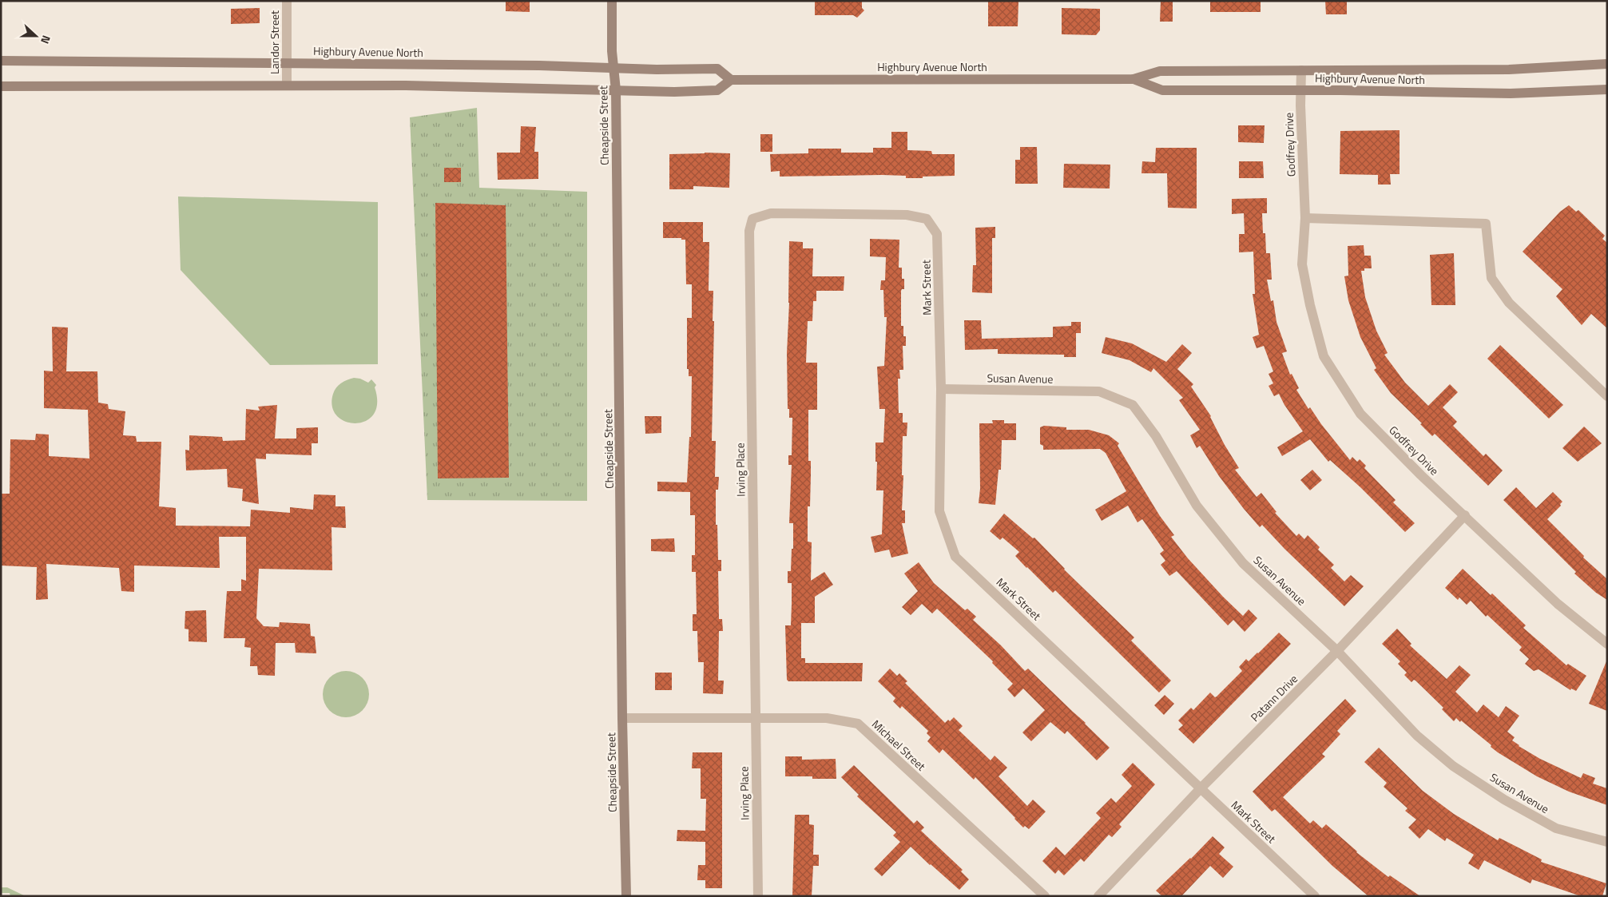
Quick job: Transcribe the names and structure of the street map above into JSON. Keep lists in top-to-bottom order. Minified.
{"streets":{"main road":["Highbury Avenue North","Cheapside Street"],"street":["Landor Street","Godfrey Drive","Mark Street","Susan Avenue","Irving Place","Patann Drive","Michael Street"]},"crossings":[["Landor Street","Highbury Avenue North"],["Highbury Avenue North","Cheapside Street"],["Highbury Avenue North","Godfrey Drive"],["Cheapside Street","Michael Street"],["Godfrey Drive","Patann Drive"],["Mark Street","Susan Avenue"],["Mark Street","Irving Place"],["Mark Street","Patann Drive"],["Susan Avenue","Patann Drive"],["Irving Place","Michael Street"]],"north":"right"}
